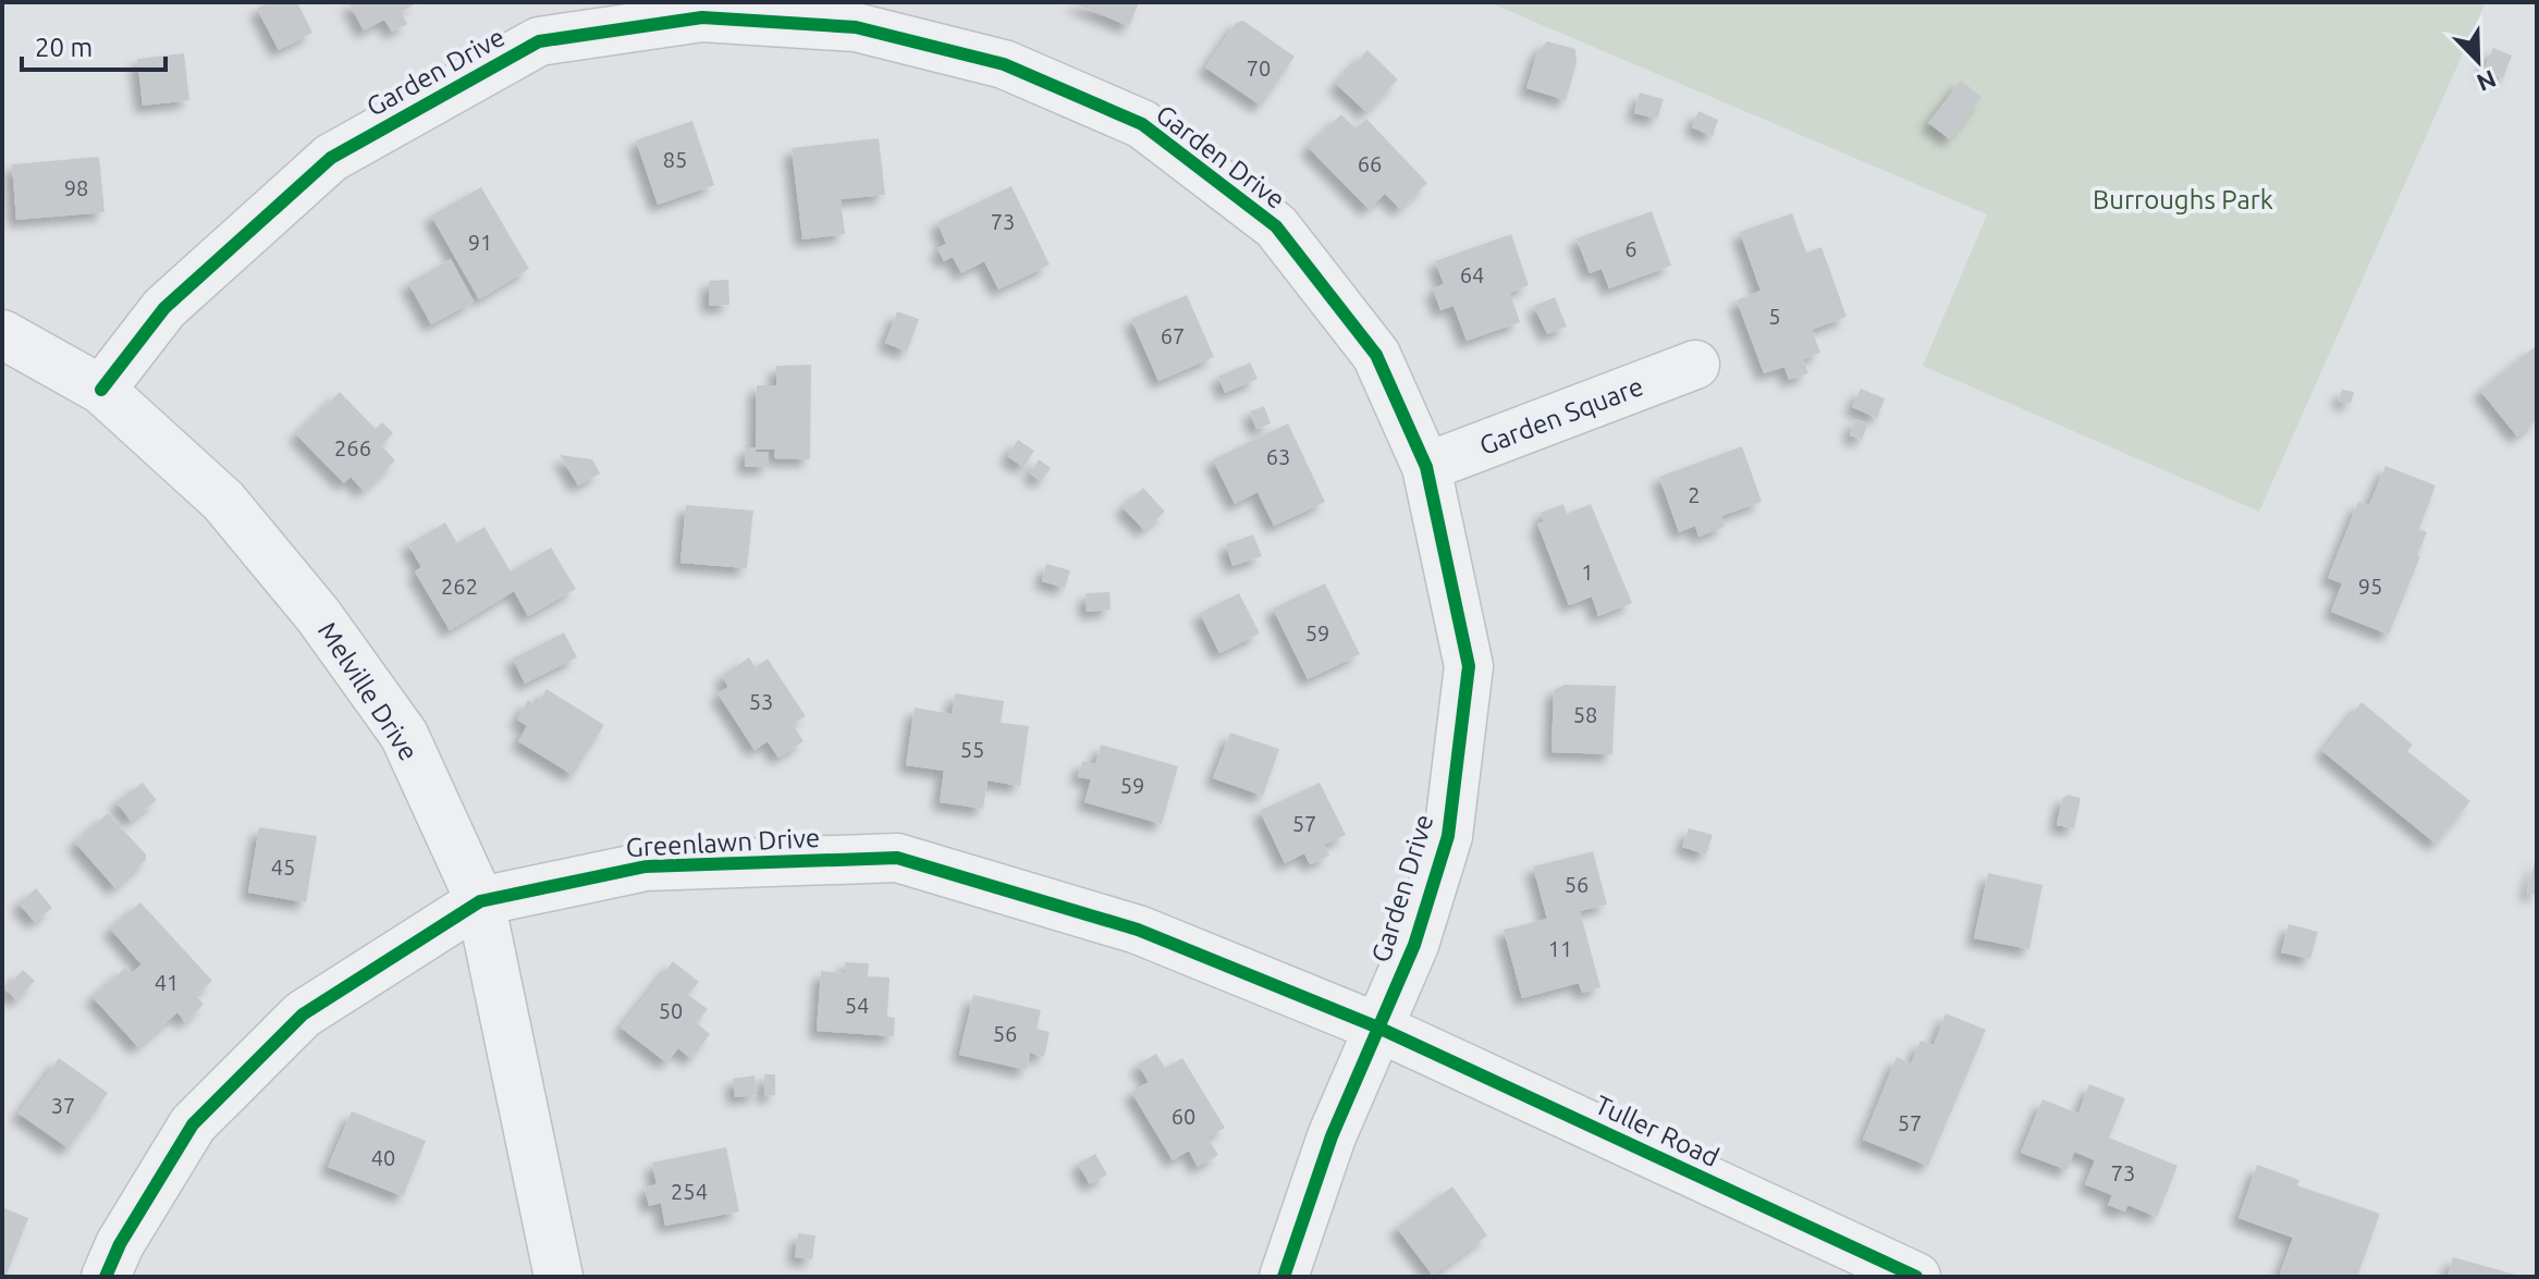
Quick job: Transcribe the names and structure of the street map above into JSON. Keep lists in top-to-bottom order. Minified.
{"streets":{"street":["Garden Drive","Garden Square","Melville Drive","Greenlawn Drive","Tuller Road"]},"crossings":[["Garden Drive","Garden Square"],["Garden Drive","Melville Drive"],["Garden Drive","Greenlawn Drive"],["Garden Drive","Tuller Road"],["Melville Drive","Greenlawn Drive"],["Greenlawn Drive","Tuller Road"]],"parks":["Burroughs Park"],"house_numbers":["70","85","66","98","73","91","6","64","5","67","266","63","2","1","262","95","59","53","58","55","59","57","45","56","11","41","54","50","56","37","60","57","40","73","254"],"scale_bar":"20 m","north":"bottom right"}
